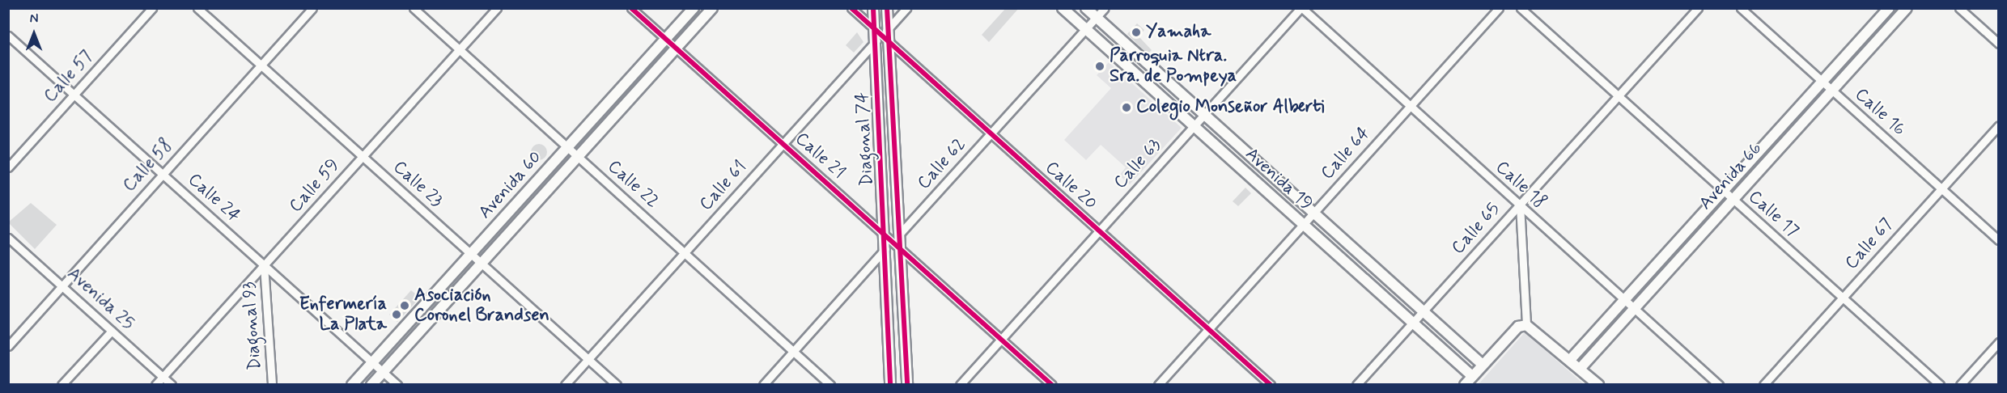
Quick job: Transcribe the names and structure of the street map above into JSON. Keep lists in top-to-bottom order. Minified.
{"streets":{"main road":["Diagonal 74","Avenida 66","Avenida 19","Avenida 60"],"street":["Calle 57","Calle 16","Calle 64","Calle 21","Calle 62","Calle 63","Calle 58","Calle 23","Calle 22","Calle 18","Calle 59","Calle 61","Calle 20","Calle 24","Calle 17","Calle 65","Calle 67","Avenida 25","Diagonal 93"]},"crossings":[["Calle 57","Calle 24"],["Calle 16","Avenida 66"],["Calle 16","Calle 67"],["Diagonal 74","Calle 21"],["Diagonal 74","Calle 62"],["Diagonal 74","Calle 61"],["Diagonal 74","Calle 20"],["Calle 64","Avenida 19"],["Calle 64","Calle 18"],["Calle 64","Calle 20"],["Calle 21","Calle 62"],["Calle 21","Calle 63"],["Calle 21","Avenida 60"],["Calle 21","Calle 61"],["Calle 62","Avenida 19"],["Calle 62","Calle 22"],["Calle 62","Calle 20"],["Calle 63","Avenida 19"],["Calle 63","Calle 18"],["Calle 63","Calle 20"],["Calle 58","Calle 23"],["Calle 58","Calle 24"],["Calle 58","Avenida 25"],["Avenida 66","Calle 18"],["Avenida 66","Calle 17"],["Avenida 19","Calle 65"],["Calle 23","Avenida 60"],["Calle 23","Calle 59"],["Calle 23","Calle 61"],["Calle 22","Avenida 60"],["Calle 22","Calle 59"],["Calle 22","Calle 61"],["Avenida 60","Calle 24"],["Calle 18","Calle 65"],["Calle 59","Calle 24"],["Calle 59","Avenida 25"],["Calle 59","Diagonal 93"],["Calle 61","Calle 20"],["Calle 24","Diagonal 93"],["Calle 17","Calle 65"],["Calle 17","Calle 67"]],"places":["Yamaha","Parroquia Ntra. Sra. de Pompeya","Colegio Monseñor Alberti","Asociación Coronel Brandsen","Enfermería La Plata"],"north":"top"}
